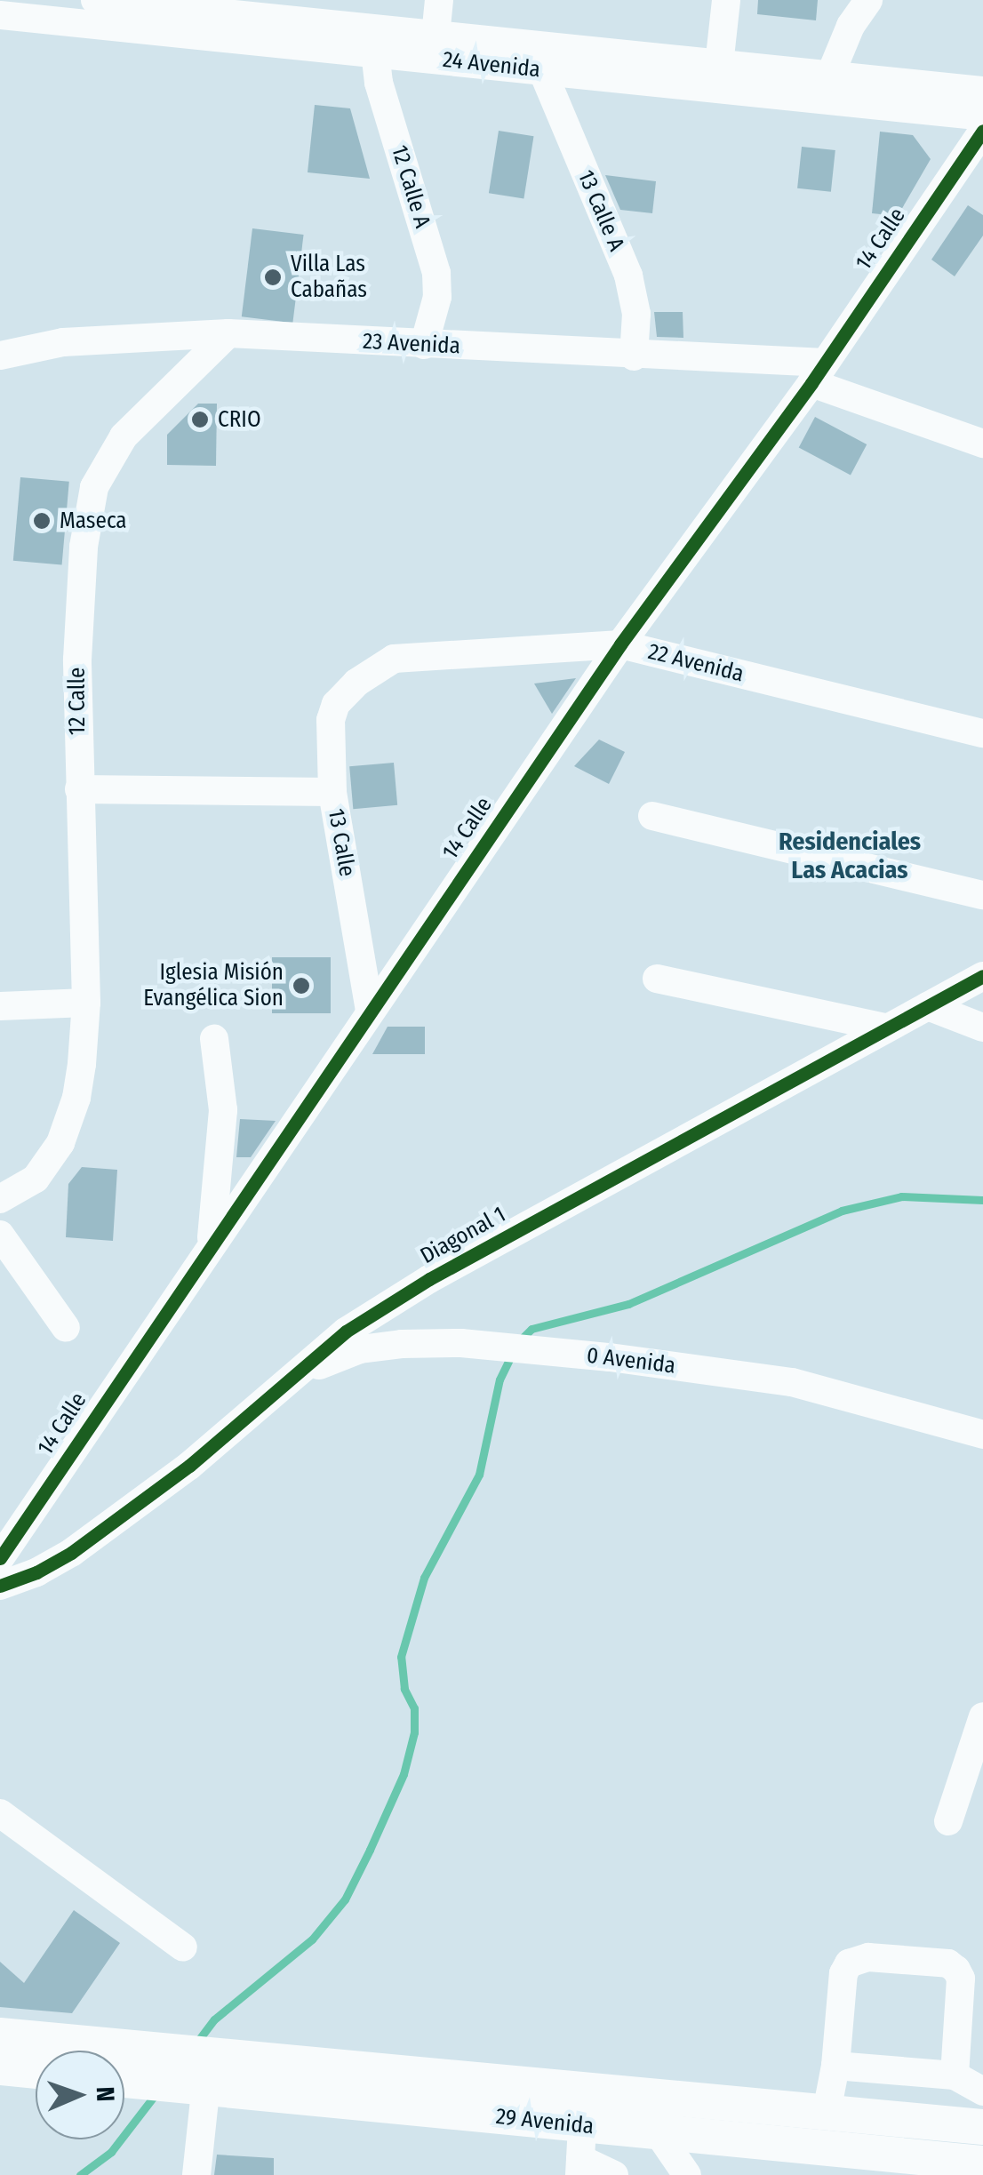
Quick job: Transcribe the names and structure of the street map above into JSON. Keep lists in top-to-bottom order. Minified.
{"streets":{"main road":["29 Avenida"],"street":["24 Avenida","12 Calle A","13 Calle A","14 Calle","23 Avenida","22 Avenida","12 Calle","13 Calle","Diagonal 1","0 Avenida"]},"crossings":[["24 Avenida","12 Calle A"],["24 Avenida","13 Calle A"],["12 Calle A","23 Avenida"],["13 Calle A","23 Avenida"],["14 Calle","23 Avenida"],["14 Calle","22 Avenida"],["14 Calle","13 Calle"],["23 Avenida","12 Calle"],["22 Avenida","13 Calle"],["Diagonal 1","0 Avenida"]],"districts":["Residenciales Las Acacias"],"places":["Villa Las Cabañas","CRIO","Maseca","Iglesia Misión Evangélica Sion"],"north":"right"}
